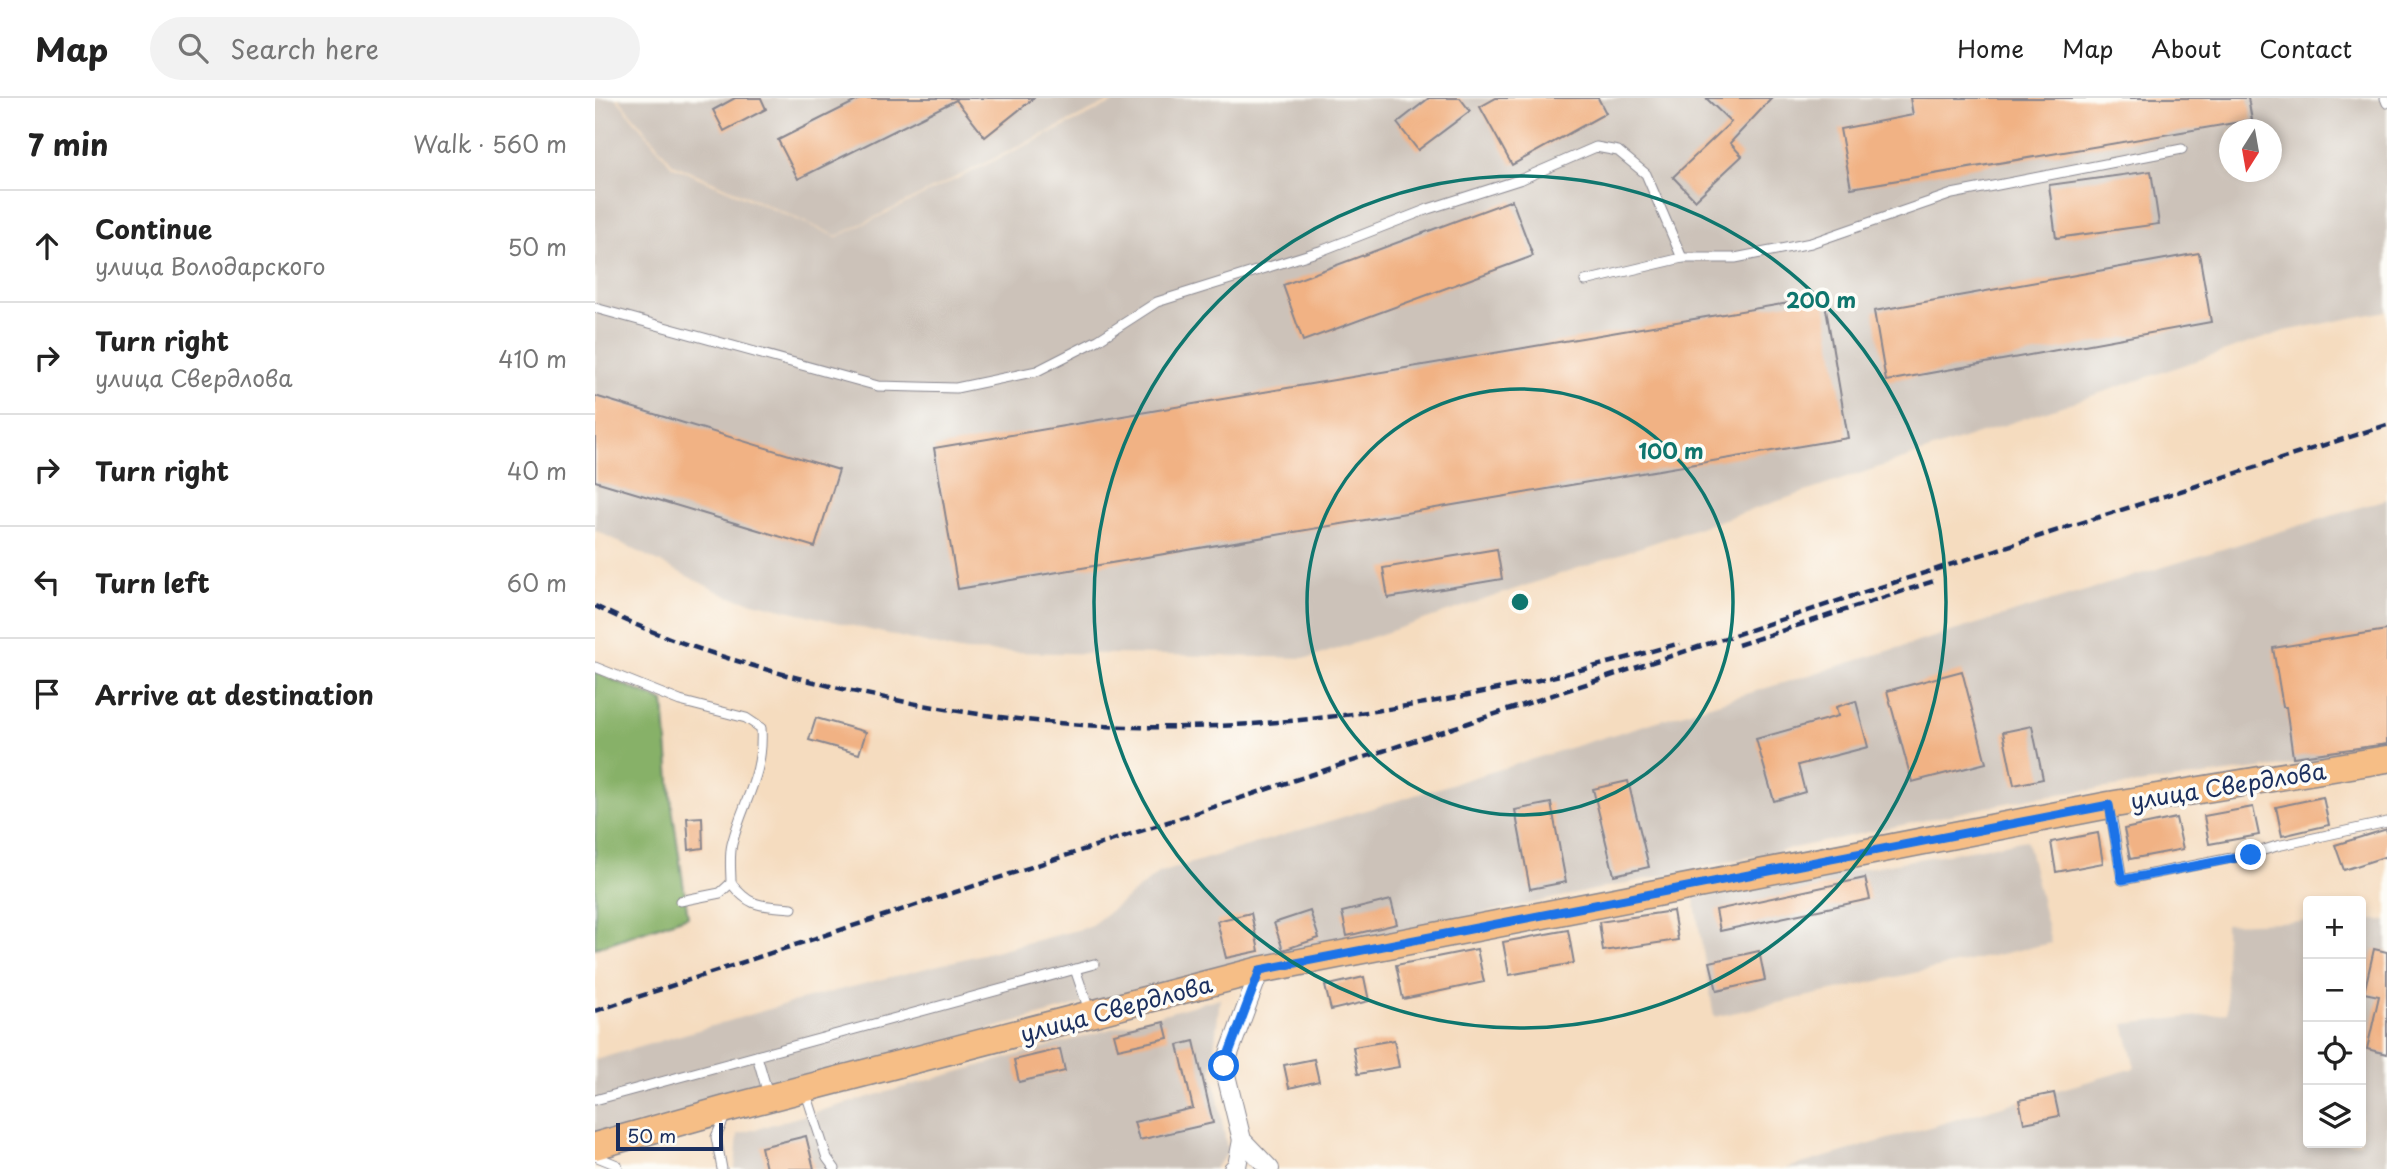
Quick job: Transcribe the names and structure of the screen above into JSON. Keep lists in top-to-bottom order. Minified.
{"streets":{"main road":["улица Свердлова"]},"scale_bar":"50 m","north":"bottom","page":{"header":"Map","search":"Search here","nav":["Home","Map","About","Contact"],"heading":["7 min","Walk · 560 m"],"list":[["Continue","улица Володарского","50 m"],["Turn right","улица Свердлова","410 m"],["Turn right","40 m"],["Turn left","60 m"],"Arrive at destination"],"map_buttons":["+","−"],"scale":"50 m"},"rings":["200 m","100 m"]}
